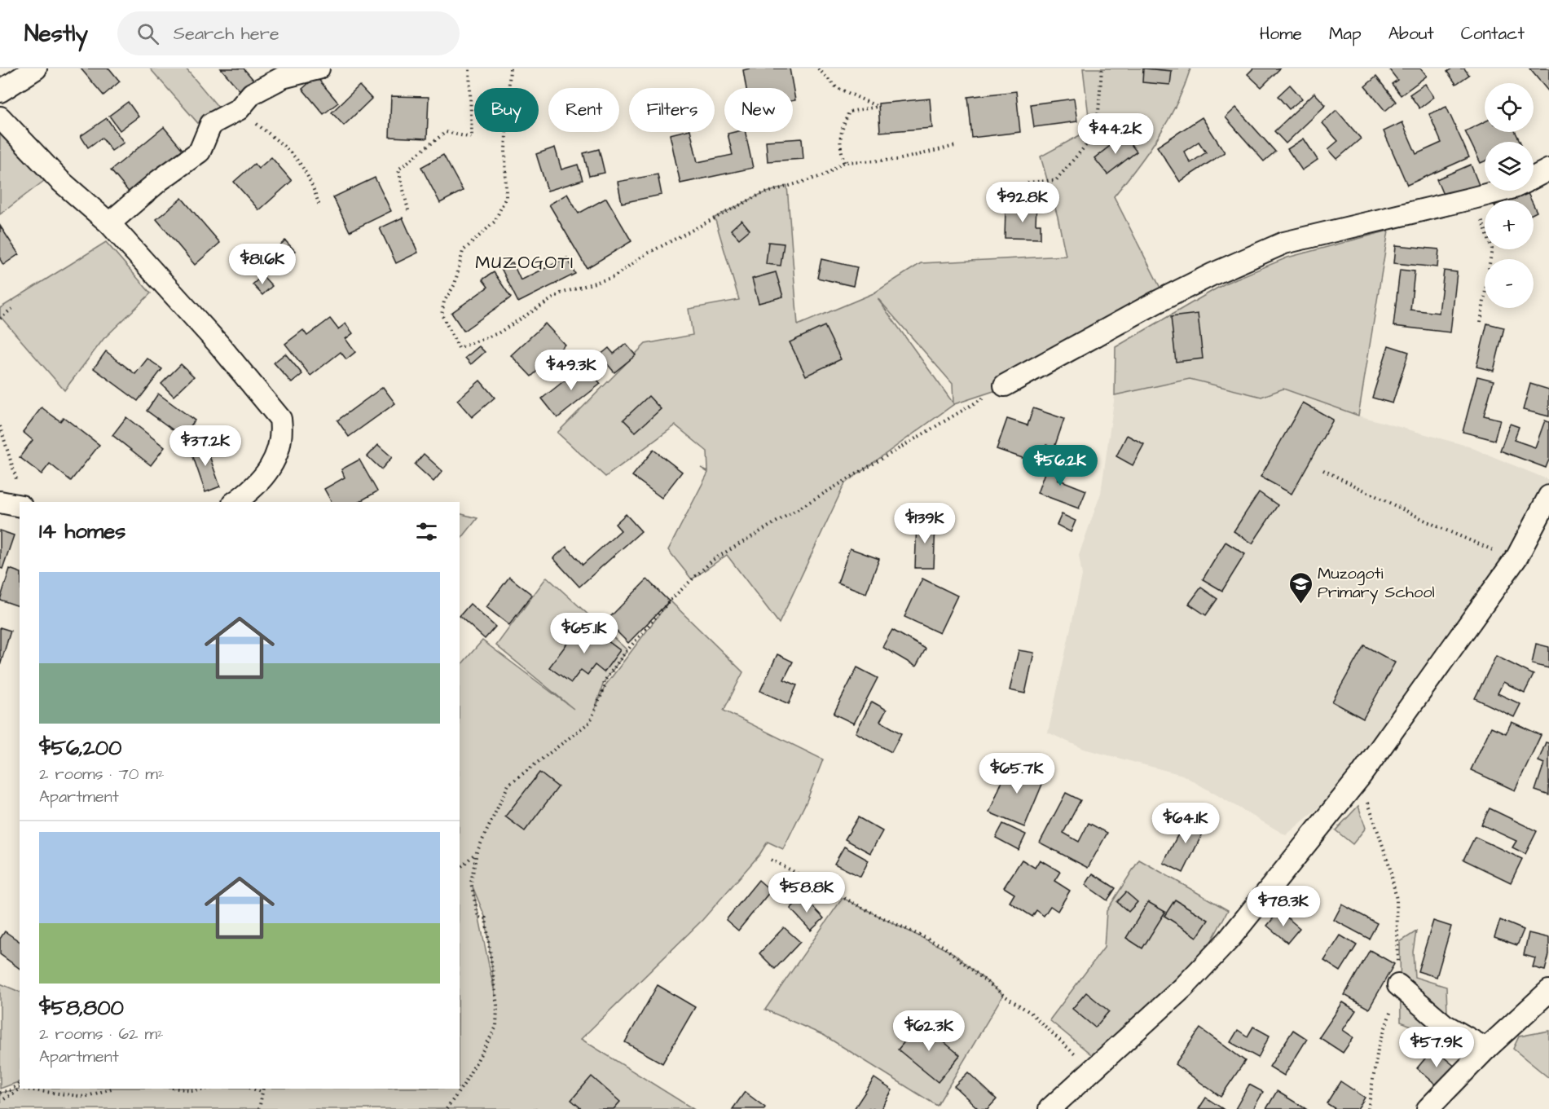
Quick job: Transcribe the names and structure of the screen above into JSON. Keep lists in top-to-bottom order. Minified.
{"districts":["MUZOGOTI"],"places":{"school or university":["Muzogoti Primary School"]},"page":{"header":"Nestly","search":"Search here","nav":["Home","Map","About","Contact"],"map_buttons":["+","−"],"chip":["Buy","Rent","Filters","New"],"price":["$44.2K","$92.8K","$81.6K","$49.3K","$37.2K","$56.2K","$139K","$65.1K","$65.7K","$64.1K","$58.8K","$78.3K","$62.3K","$57.9K"],"heading":"14 homes","list":[{"name":"$56,200","note":"2 rooms · 70 m² · Apartment"},{"name":"$58,800","note":"2 rooms · 62 m² · Apartment"}]}}
